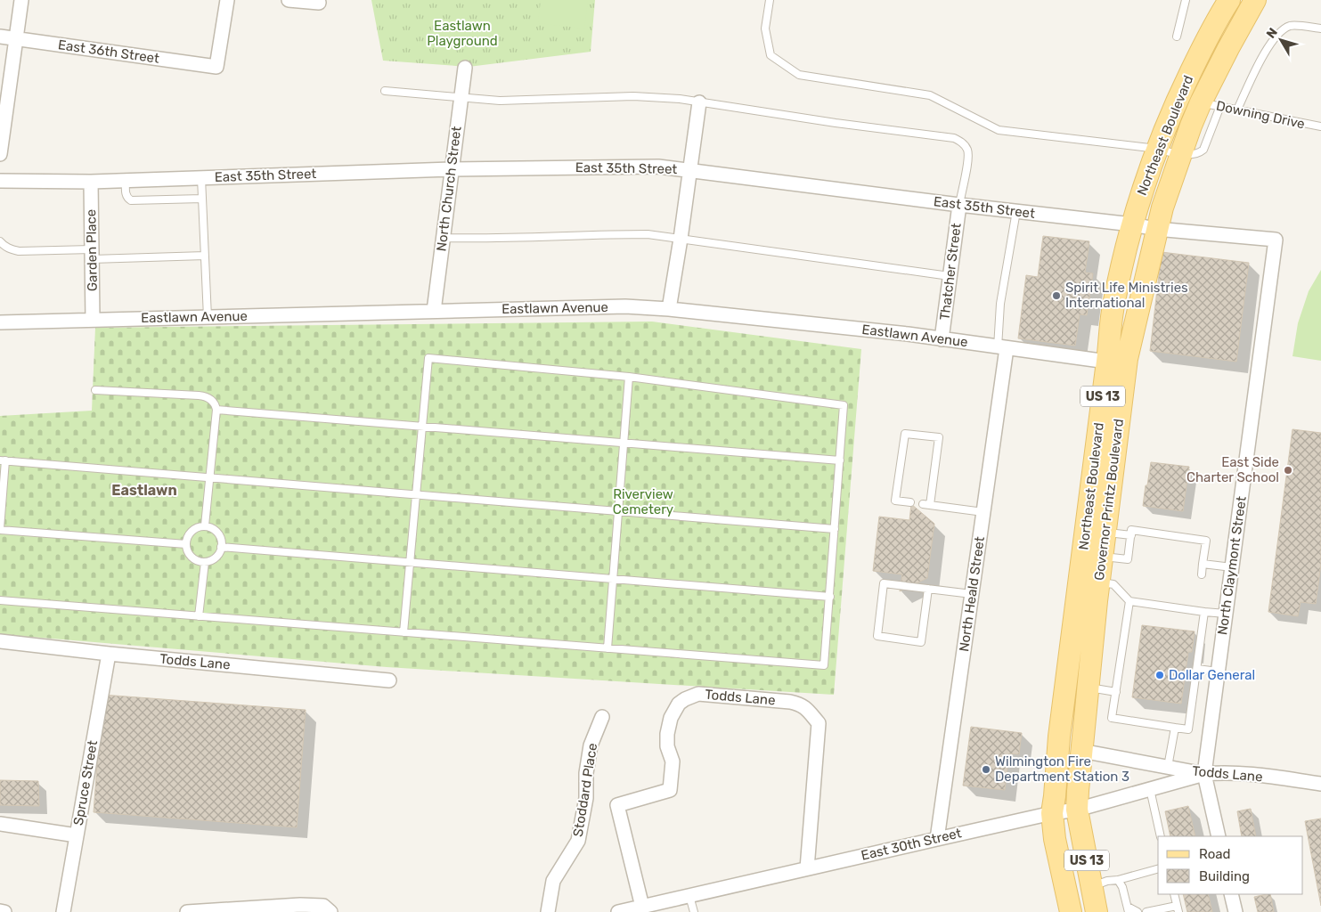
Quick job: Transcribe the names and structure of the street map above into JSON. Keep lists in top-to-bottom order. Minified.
{"streets":{"main road":["Northeast Boulevard","US 13","Governor Printz Boulevard"],"street":["East 36th Street","East 35th Street","North Church Street","Garden Place","Thatcher Street","Eastlawn Avenue","North Claymont Street","North Heald Street","Todds Lane","Spruce Street","Stoddard Place","East 30th Street"],"lane":["Downing Drive"]},"crossings":[["Downing Drive","Governor Printz Boulevard"],["Northeast Boulevard","East 35th Street"],["Northeast Boulevard","Eastlawn Avenue"],["Northeast Boulevard","Governor Printz Boulevard"],["Northeast Boulevard","East 30th Street"],["East 35th Street","North Church Street"],["East 35th Street","Garden Place"],["East 35th Street","Thatcher Street"],["East 35th Street","Governor Printz Boulevard"],["East 35th Street","North Claymont Street"],["North Church Street","Eastlawn Avenue"],["Garden Place","Eastlawn Avenue"],["Thatcher Street","Eastlawn Avenue"],["Eastlawn Avenue","Governor Printz Boulevard"],["Eastlawn Avenue","North Heald Street"],["US 13","Governor Printz Boulevard"],["US 13","East 30th Street"],["Governor Printz Boulevard","Todds Lane"],["Governor Printz Boulevard","East 30th Street"],["North Claymont Street","Todds Lane"],["North Claymont Street","East 30th Street"],["North Heald Street","East 30th Street"],["Todds Lane","Spruce Street"],["Todds Lane","East 30th Street"]],"districts":["Eastlawn"],"parks":["Eastlawn Playground","Riverview Cemetery"],"places":["Spirit Life Ministries International","East Side Charter School","Dollar General","Wilmington Fire Department Station 3"],"legend":["Road","Building"],"north":"top left"}
